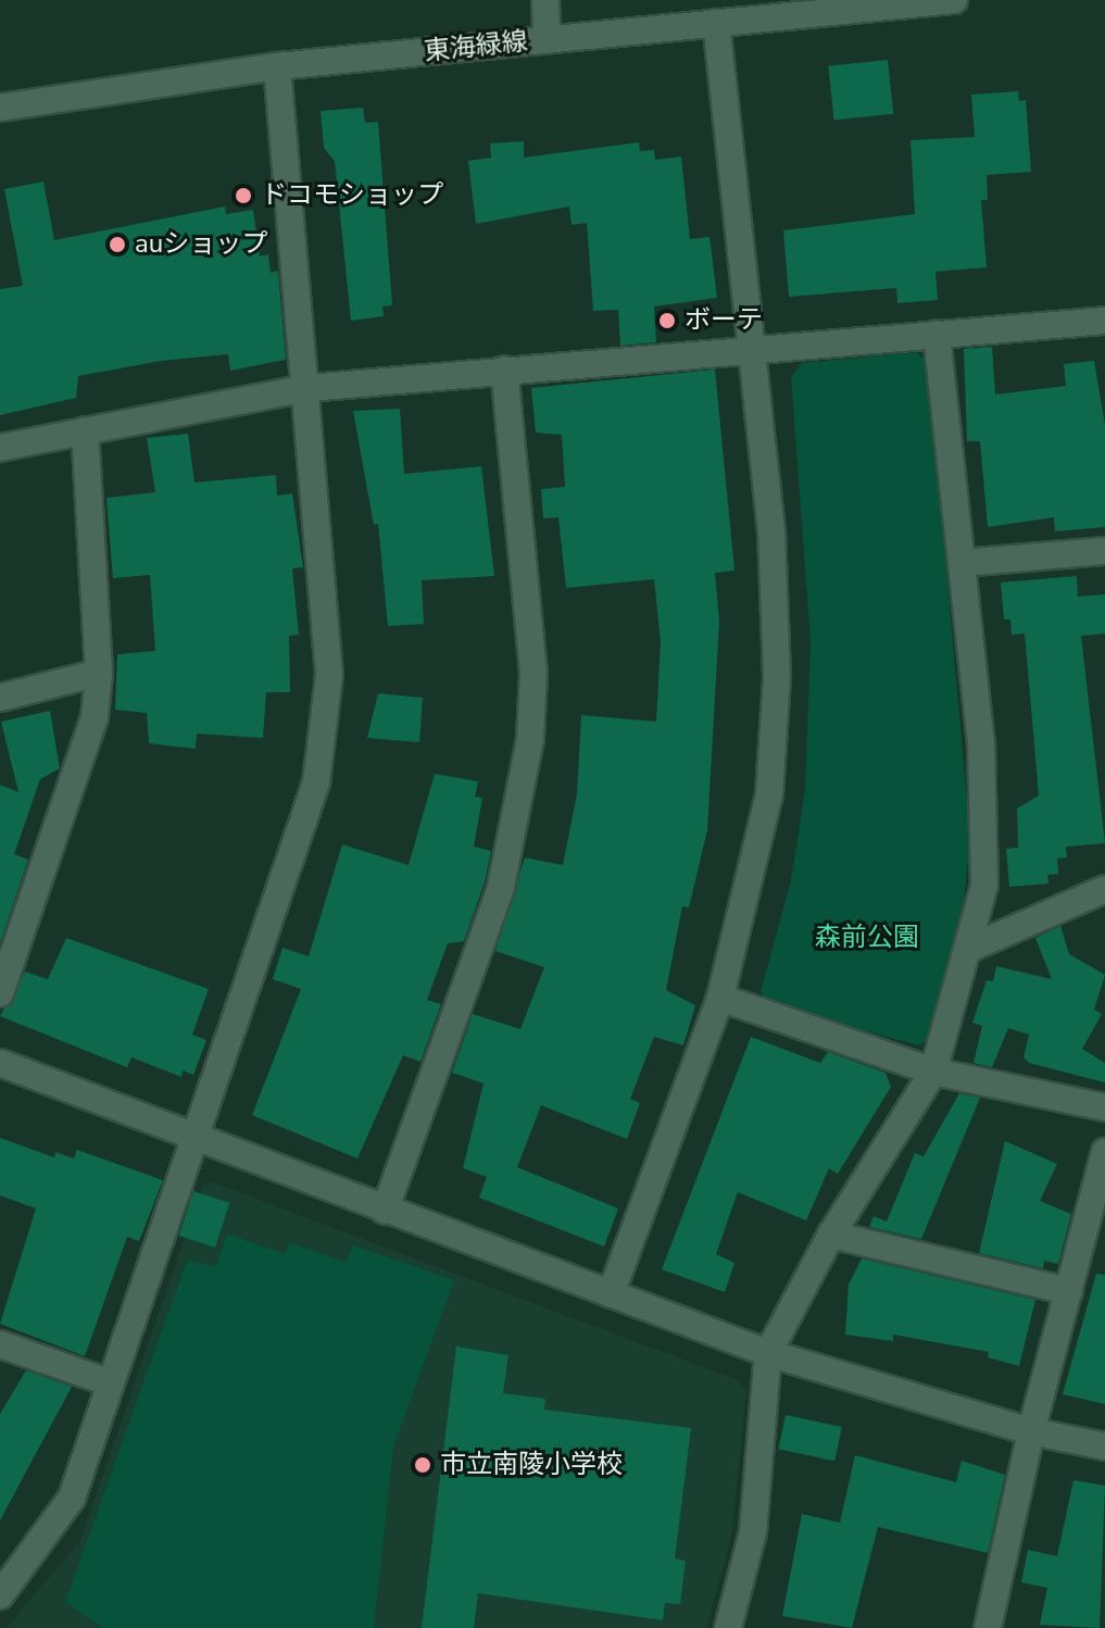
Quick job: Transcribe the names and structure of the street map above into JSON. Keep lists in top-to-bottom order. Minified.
{"streets":{"street":["東海緑線"]},"parks":["森前公園"],"places":["ドコモショップ","auショップ","ボーテ","市立南陵小学校"]}
